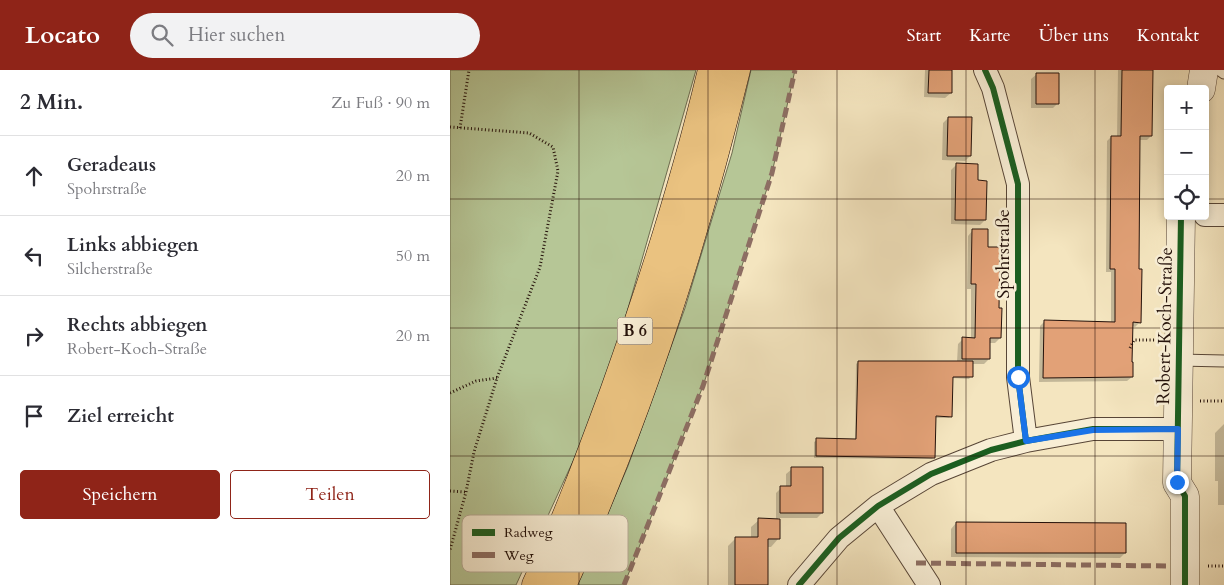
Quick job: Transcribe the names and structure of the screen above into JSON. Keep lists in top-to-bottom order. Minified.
{"streets":{"highway":["B 6"],"street":["Spohrstraße","Robert-Koch-Straße"]},"legend":["Radweg","Weg"],"page":{"header":"Locato","search":"Hier suchen","nav":["Start","Karte","Über uns","Kontakt"],"heading":["2 Min.","Zu Fuß · 90 m"],"map_buttons":["+","−"],"list":[["Geradeaus","Spohrstraße","20 m"],["Links abbiegen","Silcherstraße","50 m"],["Rechts abbiegen","Robert-Koch-Straße","20 m"],"Ziel erreicht"],"buttons":["Speichern","Teilen"]}}
